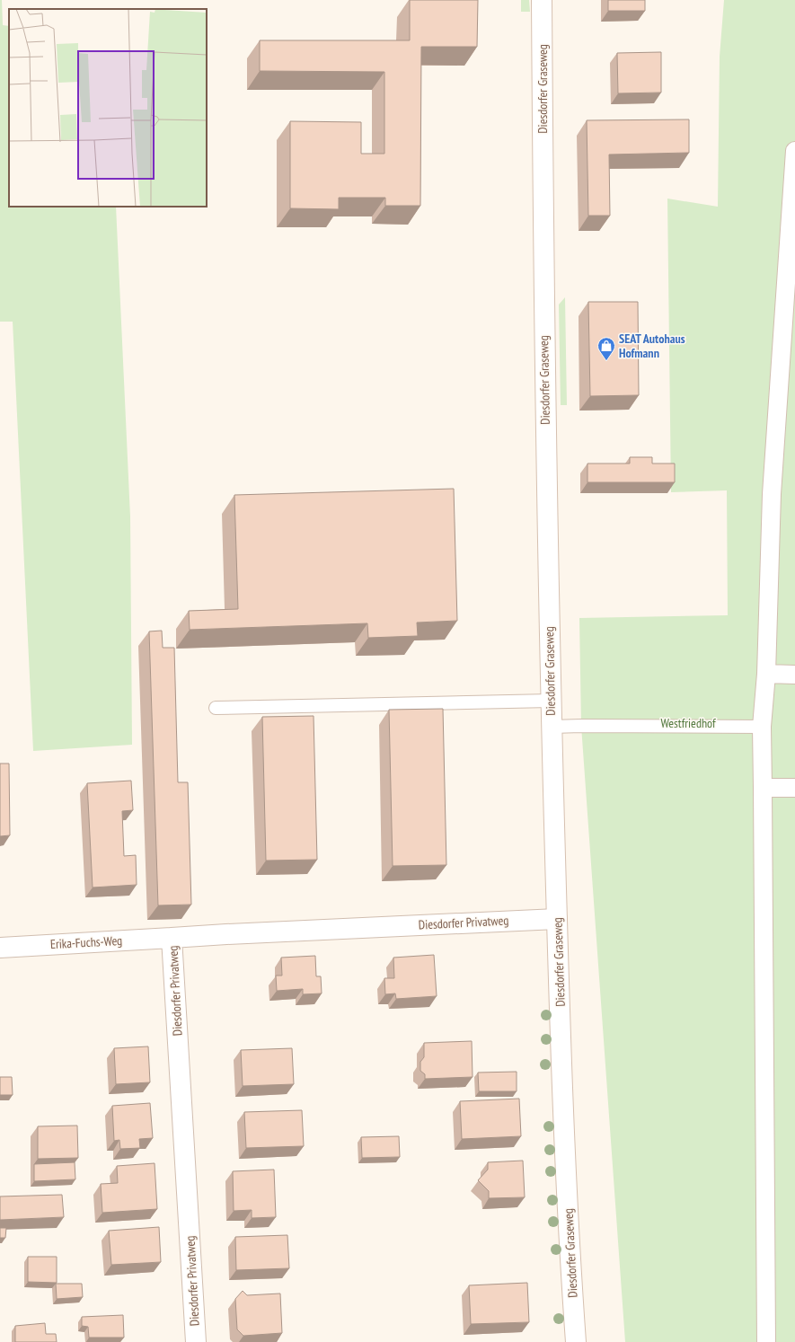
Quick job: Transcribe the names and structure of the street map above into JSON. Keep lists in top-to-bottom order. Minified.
{"streets":{"main road":["Diesdorfer Graseweg","Diesdorfer Privatweg","Erika-Fuchs-Weg"]},"crossings":[["Diesdorfer Graseweg","Diesdorfer Privatweg"],["Diesdorfer Privatweg","Erika-Fuchs-Weg"]],"parks":["Westfriedhof"],"places":{"shop":["SEAT Autohaus Hofmann"]}}
